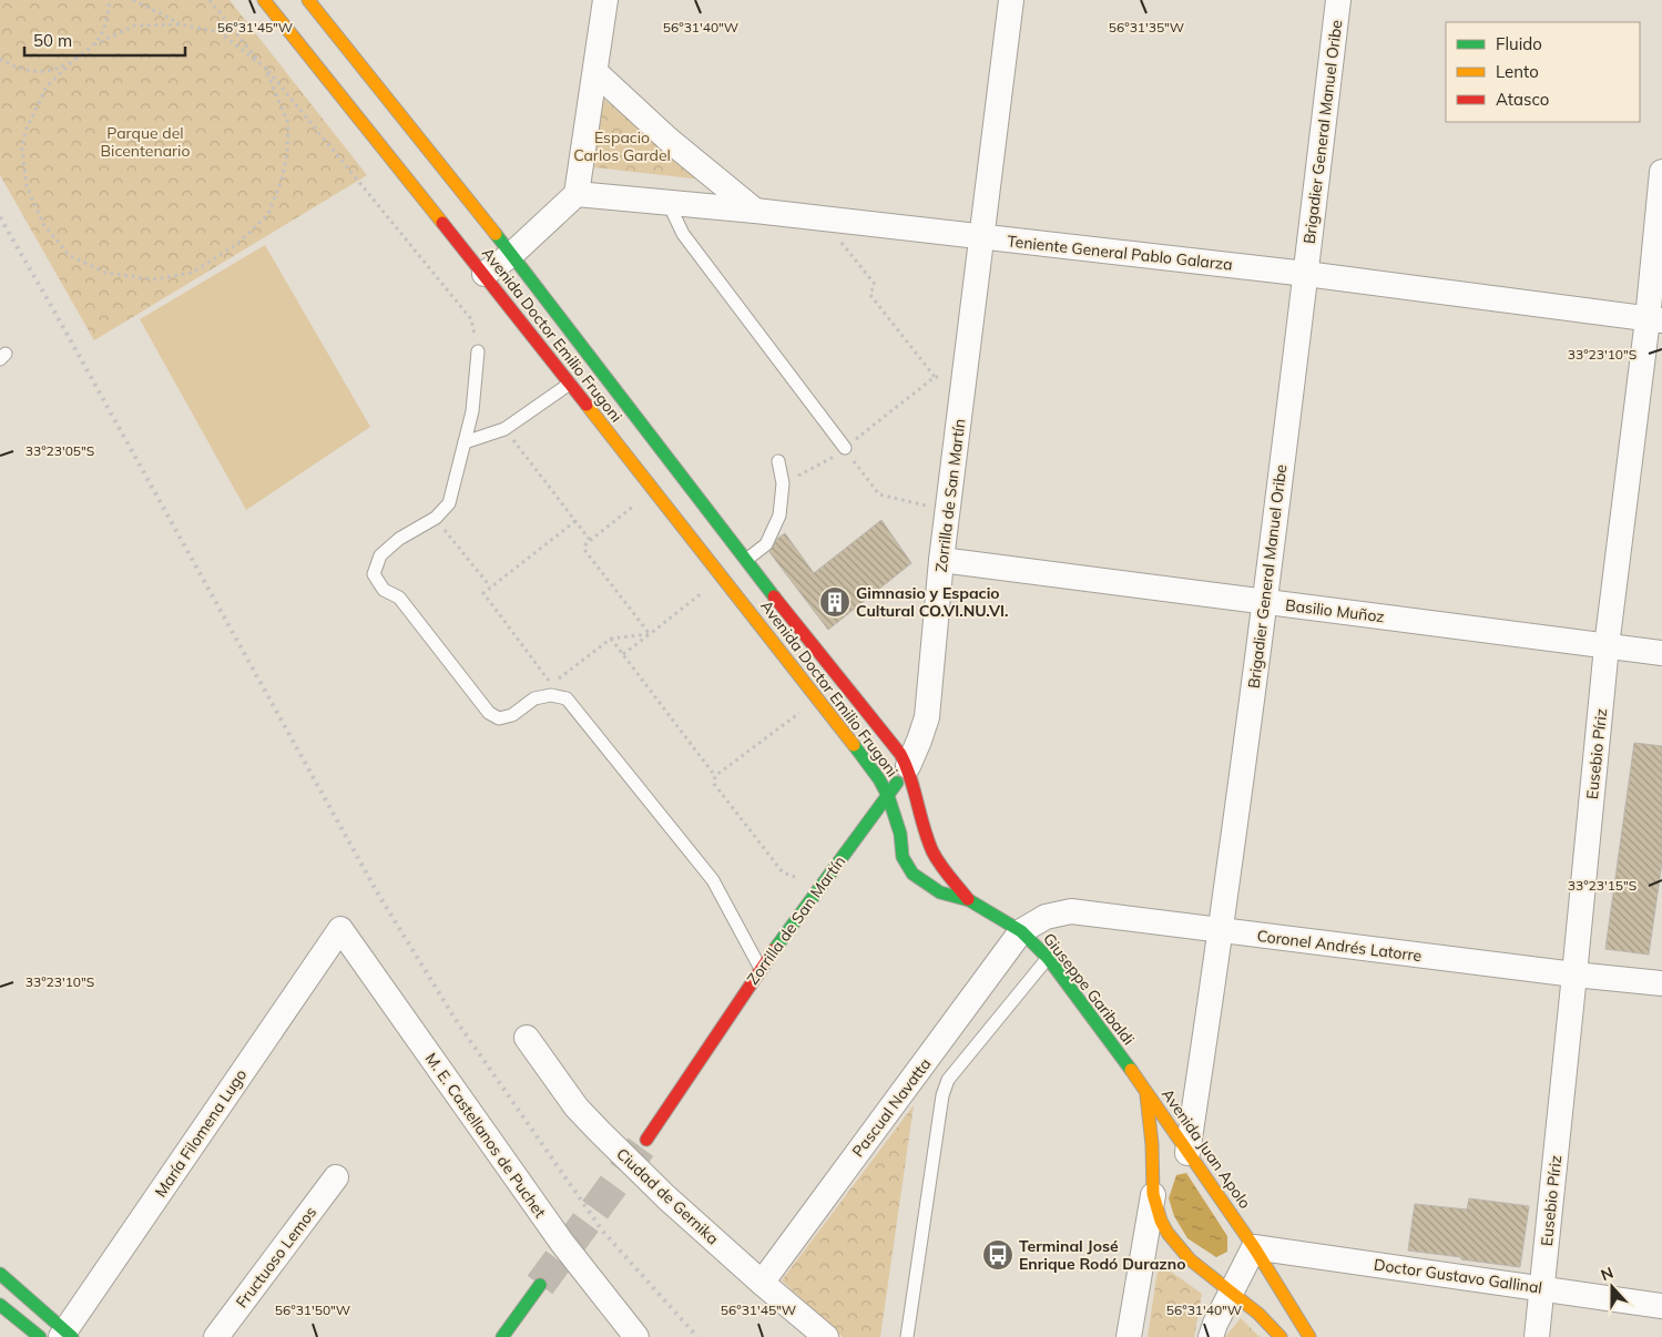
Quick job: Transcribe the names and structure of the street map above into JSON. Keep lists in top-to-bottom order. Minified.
{"streets":{"street":["Brigadier General Manuel Oribe","Teniente General Pablo Galarza","Avenida Doctor Emilio Frugoni","Zorrilla de San Martín","Basilio Muñoz","Eusebio Píriz","Coronel Andrés Latorre","Giuseppe Garibaldi","Pascual Navatta","María Filomena Lugo","M. E. Castellanos de Puchet","Avenida Juan Apolo","Ciudad de Gernika","Fructuoso Lemos","Doctor Gustavo Gallinal"]},"crossings":[["Brigadier General Manuel Oribe","Teniente General Pablo Galarza"],["Brigadier General Manuel Oribe","Basilio Muñoz"],["Brigadier General Manuel Oribe","Coronel Andrés Latorre"],["Brigadier General Manuel Oribe","Avenida Juan Apolo"],["Teniente General Pablo Galarza","Zorrilla de San Martín"],["Teniente General Pablo Galarza","Eusebio Píriz"],["Avenida Doctor Emilio Frugoni","Zorrilla de San Martín"],["Avenida Doctor Emilio Frugoni","Giuseppe Garibaldi"],["Zorrilla de San Martín","Basilio Muñoz"],["Basilio Muñoz","Eusebio Píriz"],["Eusebio Píriz","Coronel Andrés Latorre"],["Eusebio Píriz","Doctor Gustavo Gallinal"],["Coronel Andrés Latorre","Giuseppe Garibaldi"],["Coronel Andrés Latorre","Pascual Navatta"],["Giuseppe Garibaldi","Pascual Navatta"],["Giuseppe Garibaldi","Avenida Juan Apolo"],["Pascual Navatta","Ciudad de Gernika"],["María Filomena Lugo","M. E. Castellanos de Puchet"],["Avenida Juan Apolo","Doctor Gustavo Gallinal"]],"parks":["Parque del Bicentenario","Espacio Carlos Gardel"],"places":{"building":["Gimnasio y Espacio Cultural CO.VI.NU.VI."],"bus stop":["Terminal José Enrique Rodó Durazno"]},"legend":["Fluido","Lento","Atasco"],"scale_bar":"50 m","north":"top","coordinates":["56°31'45\"W","56°31'40\"W","56°31'35\"W","33°23'10\"S","33°23'05\"S","33°23'15\"S","56°31'50\"W"]}
